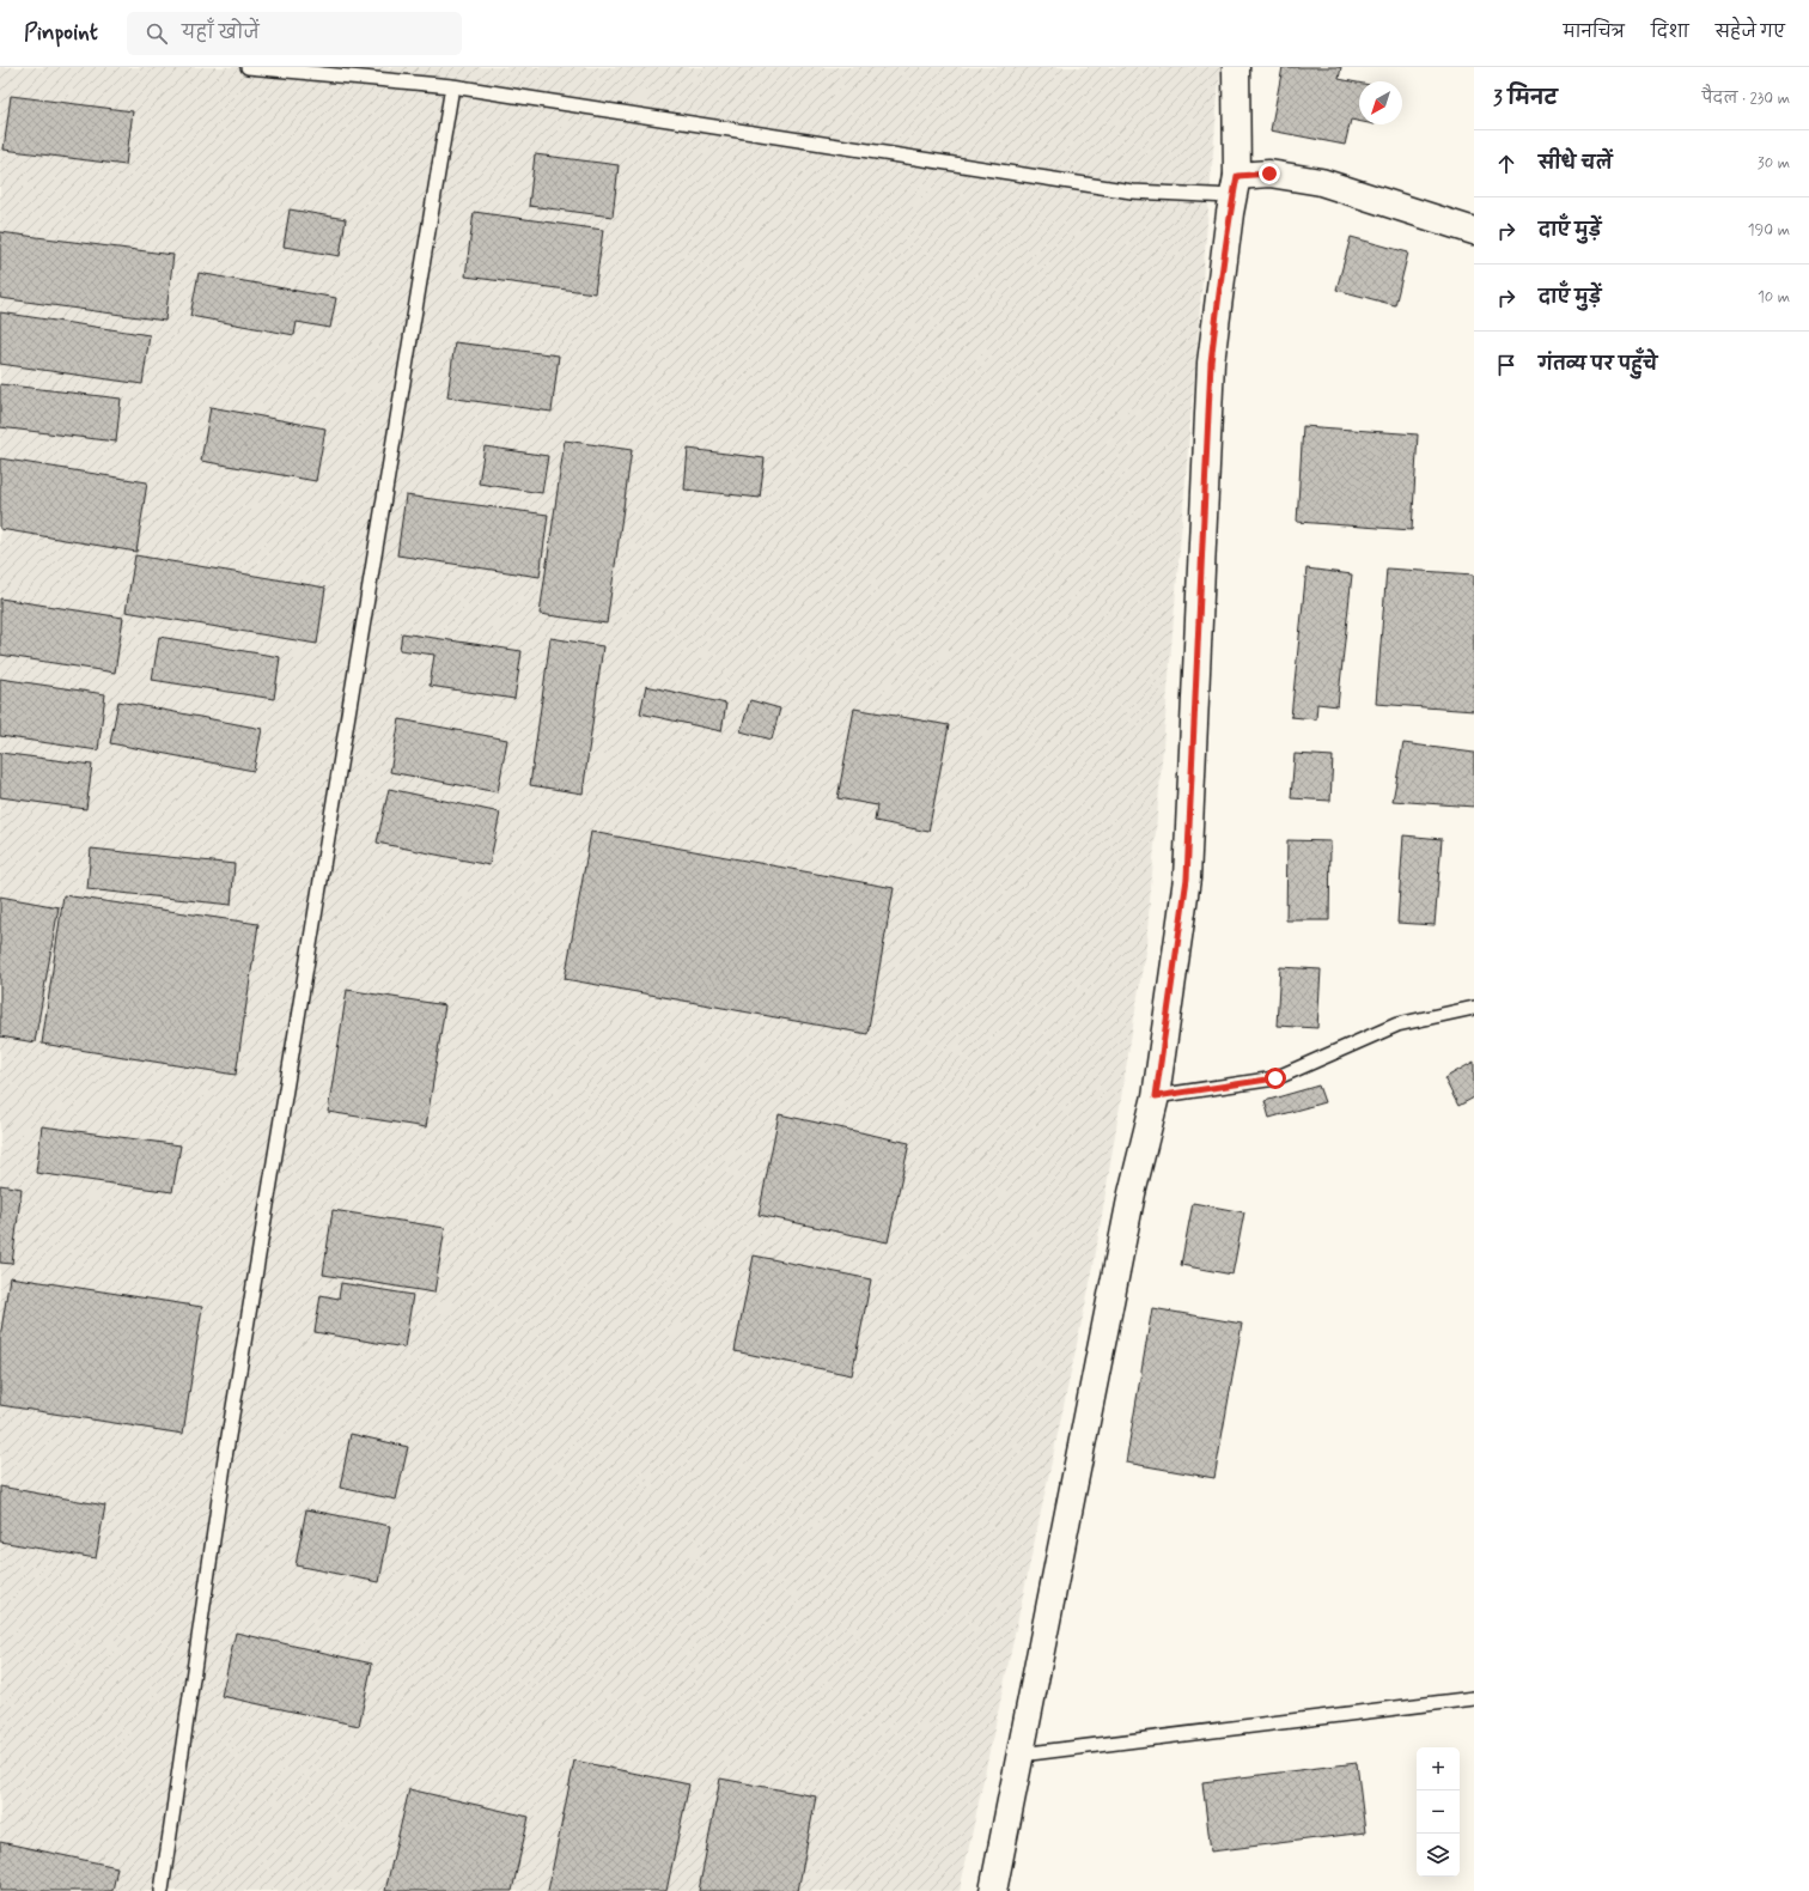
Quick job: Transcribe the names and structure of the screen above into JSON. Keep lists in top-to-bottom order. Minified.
{"north":"bottom left","page":{"header":"Pinpoint","search":"यहाँ खोजें","nav":["मानचित्र","दिशा","सहेजे गए"],"heading":["3 मिनट","पैदल · 230 m"],"list":[["सीधे चलें","30 m"],["दाएँ मुड़ें","190 m"],["दाएँ मुड़ें","10 m"],"गंतव्य पर पहुँचे"],"map_buttons":["+","−"]}}
